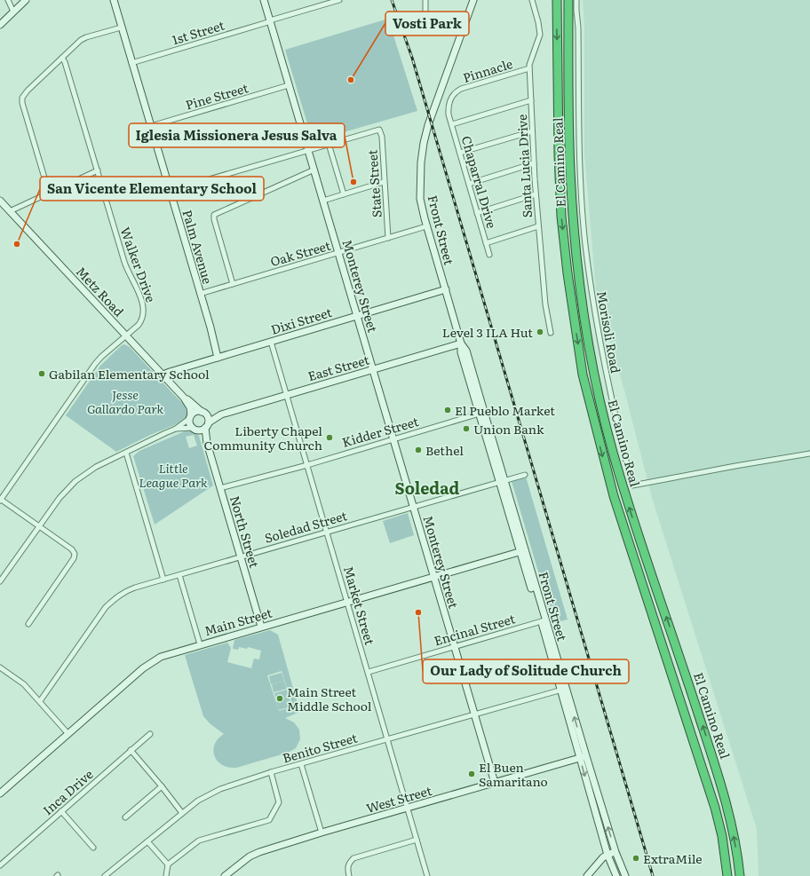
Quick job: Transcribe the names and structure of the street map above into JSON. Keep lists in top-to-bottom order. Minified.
{"streets":{"highway":["El Camino Real"],"street":["1st Street","Pinnacle","Pine Street","Santa Lucia Drive","Chaparral Drive","State Street","Front Street","Palm Avenue","Oak Street","Walker Drive","Monterey Street","Metz Road","Dixi Street","Morisoli Road","East Street","Kidder Street","Soledad Street","North Street","Market Street","Main Street","Encinal Street","Benito Street","Inca Drive","West Street"]},"crossings":[["1st Street","Palm Avenue"],["1st Street","Monterey Street"],["Pinnacle","Santa Lucia Drive"],["Pinnacle","Chaparral Drive"],["Pine Street","Palm Avenue"],["Pine Street","Monterey Street"],["State Street","Oak Street"],["Front Street","Oak Street"],["Front Street","Dixi Street"],["Front Street","East Street"],["Front Street","Kidder Street"],["Front Street","Soledad Street"],["Front Street","Main Street"],["Front Street","Encinal Street"],["Front Street","Benito Street"],["Front Street","West Street"],["Palm Avenue","Oak Street"],["Palm Avenue","Dixi Street"],["Oak Street","Monterey Street"],["Walker Drive","Metz Road"],["Monterey Street","Dixi Street"],["Monterey Street","East Street"],["Monterey Street","Kidder Street"],["Monterey Street","Soledad Street"],["Monterey Street","Main Street"],["Monterey Street","Encinal Street"],["Monterey Street","Benito Street"],["Monterey Street","West Street"],["Metz Road","Dixi Street"],["Metz Road","East Street"],["Metz Road","North Street"],["Dixi Street","Market Street"],["East Street","North Street"],["East Street","Market Street"],["Kidder Street","North Street"],["Kidder Street","Market Street"],["Soledad Street","North Street"],["Soledad Street","Market Street"],["North Street","Main Street"],["Market Street","Main Street"],["Market Street","Encinal Street"],["Market Street","Benito Street"],["Market Street","West Street"]],"districts":["Soledad"],"parks":["Jesse Gallardo Park","Little League Park"],"places":["Vosti Park","Iglesia Missionera Jesus Salva","San Vicente Elementary School","Level 3 ILA Hut","Gabilan Elementary School","El Pueblo Market","Union Bank","Liberty Chapel Community Church","Bethel","Our Lady of Solitude Church","Main Street Middle School","El Buen Samaritano","ExtraMile"]}
